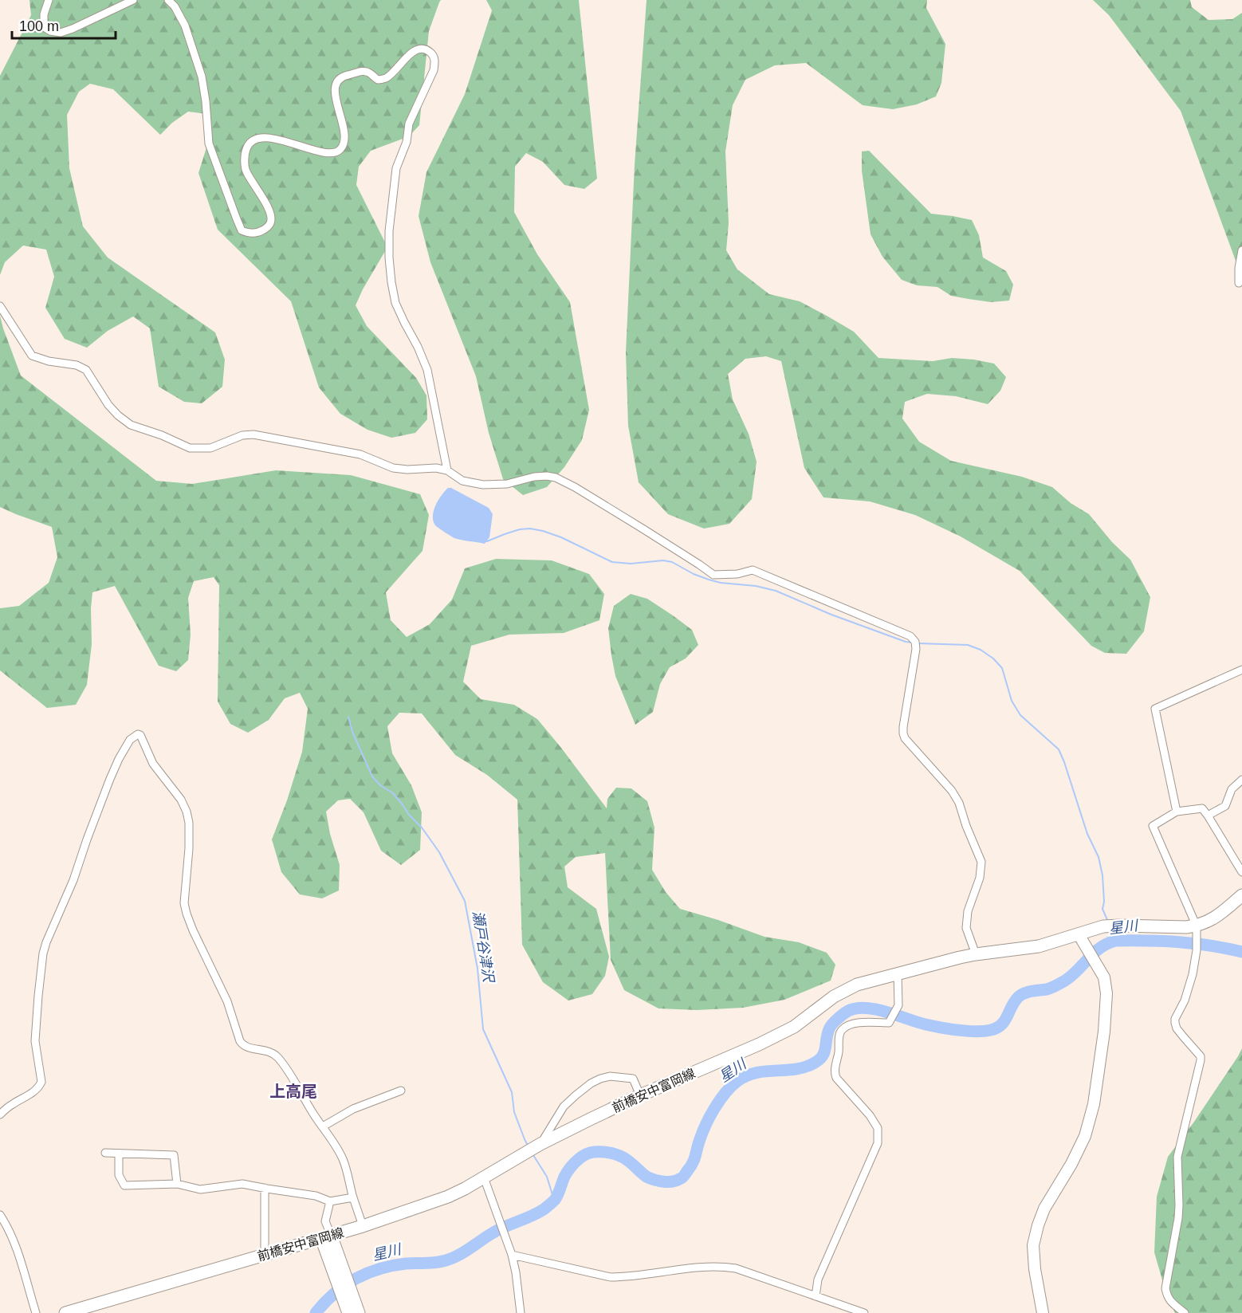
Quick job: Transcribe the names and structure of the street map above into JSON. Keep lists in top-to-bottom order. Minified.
{"streets":{"main road":["前橋安中富岡線"]},"districts":["上高尾"],"water":["星川","瀬戸谷津沢"],"scale_bar":"100 m"}
